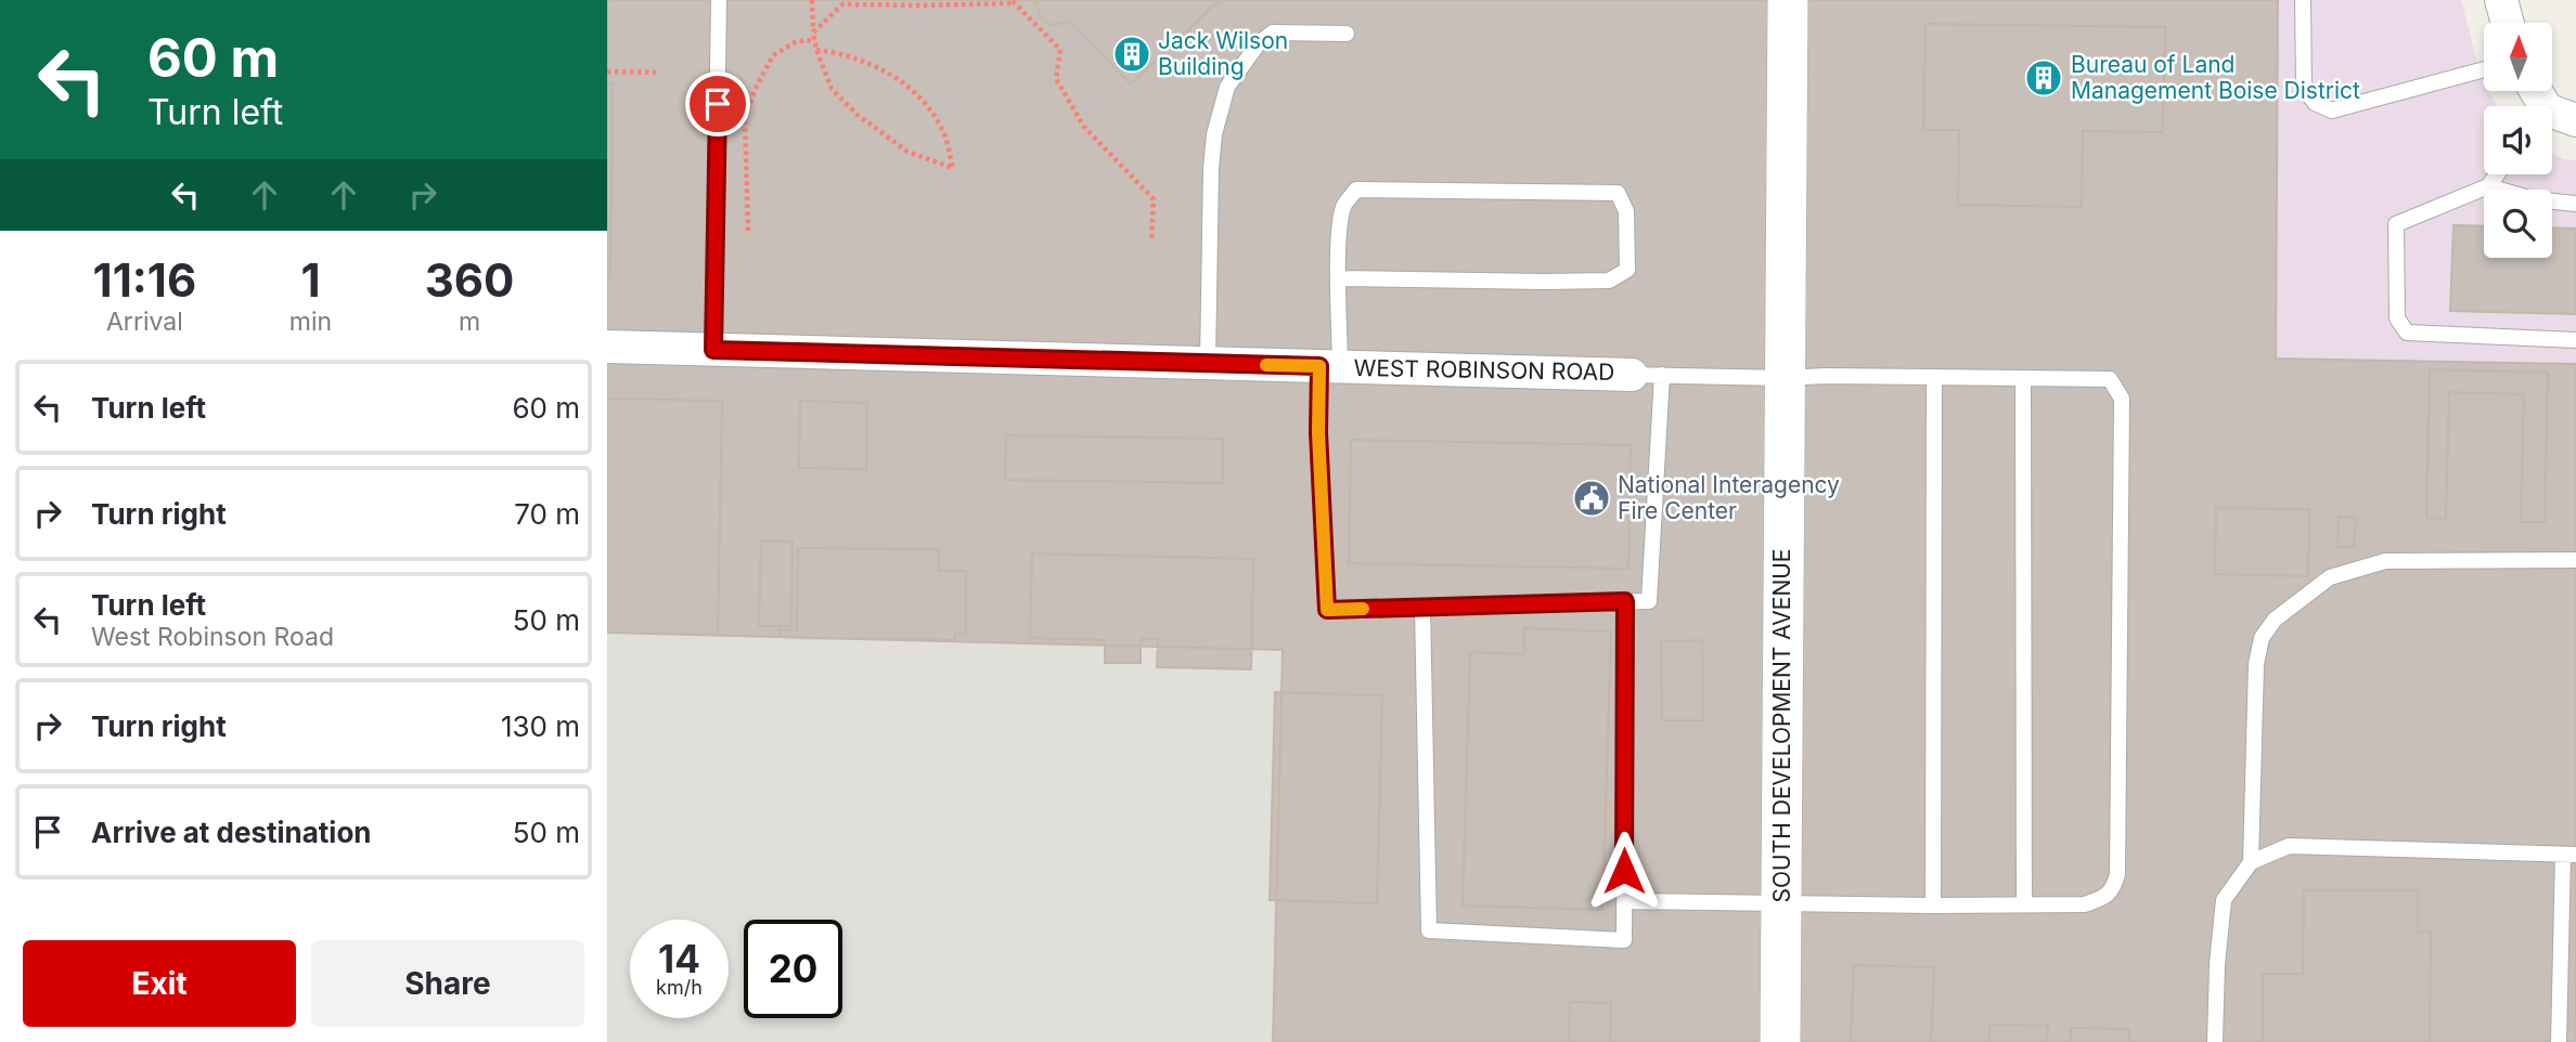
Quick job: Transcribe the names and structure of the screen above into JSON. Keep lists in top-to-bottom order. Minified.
{"streets":{"street":["WEST ROBINSON ROAD","SOUTH DEVELOPMENT AVENUE"]},"places":{"building":["Jack Wilson Building","Bureau of Land Management Boise District"],"public building":["National Interagency Fire Center"]},"north":"top","page":{"turn":["60 m","Turn left"],"eta":["11:16","Arrival","1","min","360","m"],"list":[{"name":"Turn left","value":"60 m"},{"name":"Turn right","value":"70 m"},{"name":"Turn left","note":"West Robinson Road","value":"50 m"},{"name":"Turn right","value":"130 m"},{"name":"Arrive at destination","value":"50 m"}],"speed":"14 km/h","limit":"20","buttons":["Exit","Share"]}}
